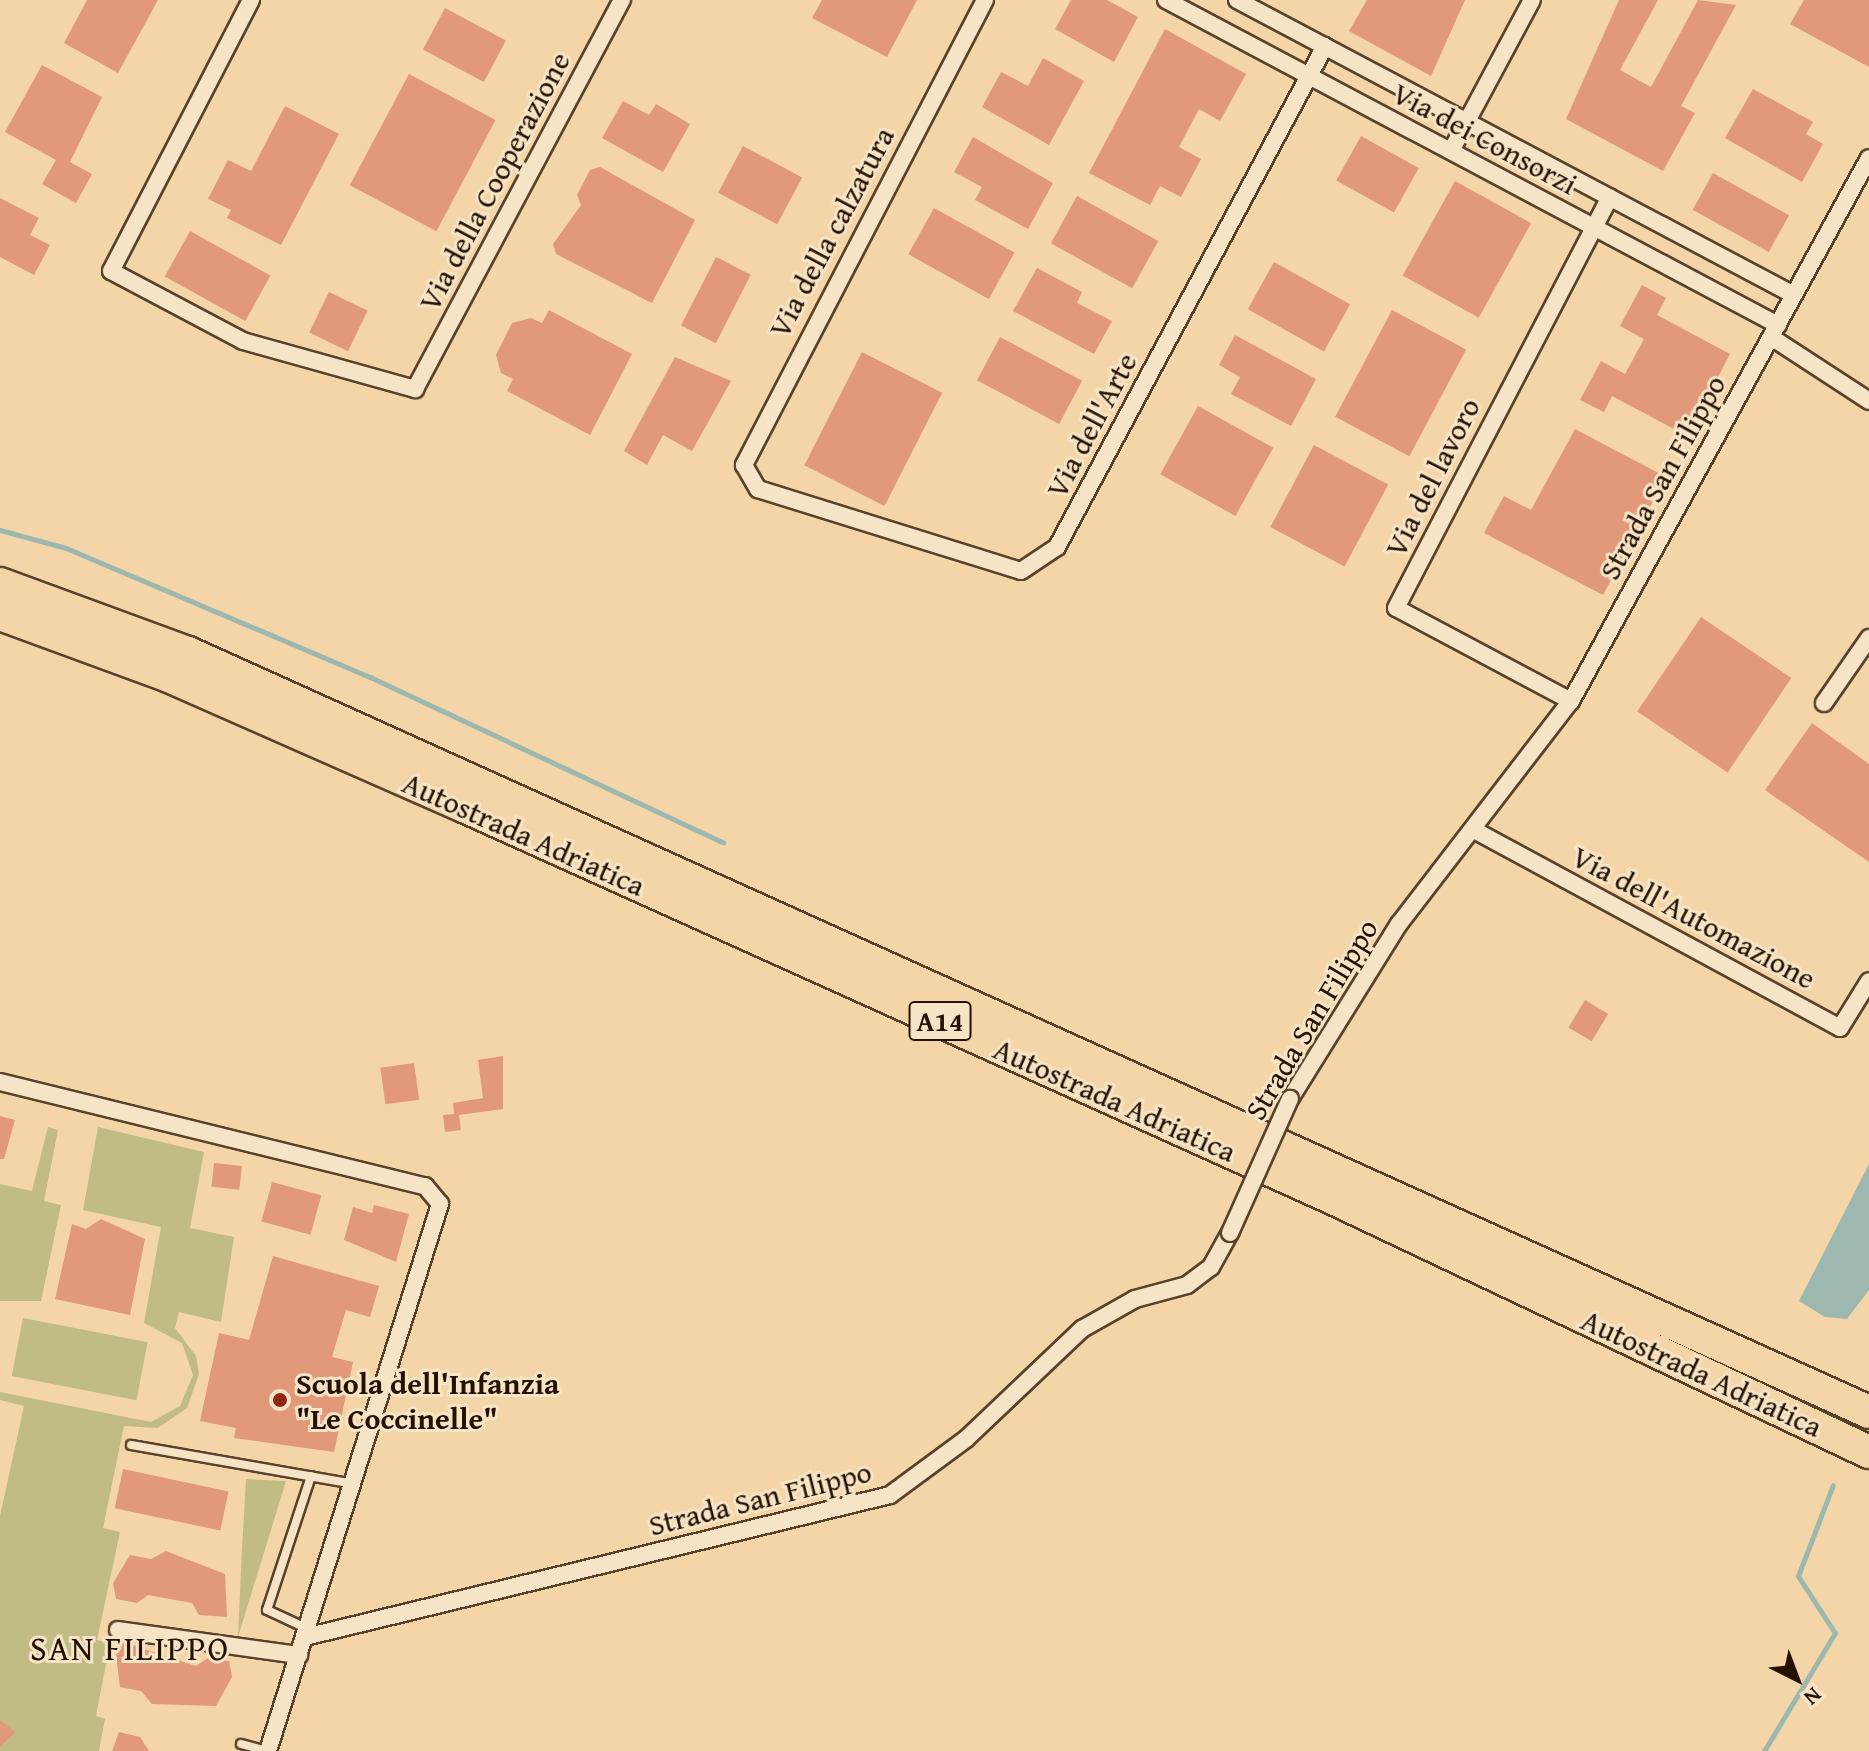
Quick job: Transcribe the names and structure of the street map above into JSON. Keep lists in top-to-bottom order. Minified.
{"streets":{"highway":["Autostrada Adriatica","A14"],"street":["Via dei Consorzi","Via della Cooperazione","Via della calzatura","Via dell'Arte","Via del lavoro","Strada San Filippo","Via dell'Automazione"]},"crossings":[["Via dei Consorzi","Via dell'Arte"],["Via dei Consorzi","Via del lavoro"],["Via dei Consorzi","Strada San Filippo"],["Via della calzatura","Via dell'Arte"],["Via del lavoro","Strada San Filippo"],["Strada San Filippo","Via dell'Automazione"]],"districts":["SAN FILIPPO"],"places":["Scuola dell'Infanzia \"Le Coccinelle\""],"north":"bottom right"}
